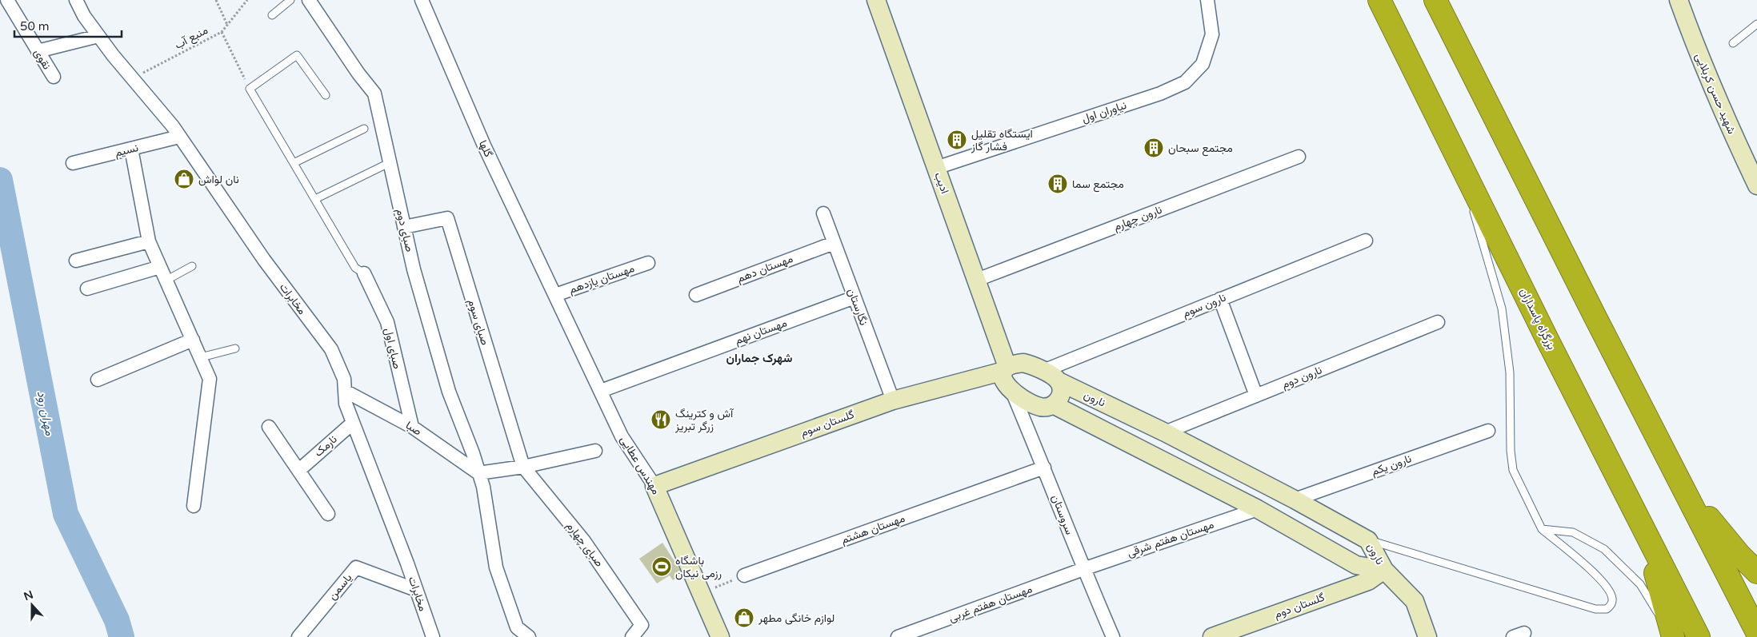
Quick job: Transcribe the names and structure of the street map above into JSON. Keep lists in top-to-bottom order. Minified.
{"streets":{"highway":["بزرگراه پاسداران"],"street":["نقوی","شهید حسن کربلایی","نیاوران اول","گلها","نسیم","ادیب","نارون چهارم","صبای دوم","مهستان دهم","مهستان یازدهم","مخابرات","نارون سوم","نگارستان","صبای سوم","مهستان نهم","صبای اول","نارون دوم","نارون","گلستان سوم","صبا","نارمک","مهندس عطایی","نارون یکم","سروستان","مهستان هشتم","مهستان هفتم شرقی","صبای چهارم","یاسمن","مهستان هفتم غربی","گلستان دوم"],"path":["منبع آب"]},"crossings":[["منبع آب","مخابرات"],["نیاوران اول","ادیب"],["گلها","مهستان یازدهم"],["گلها","مهندس عطایی"],["نسیم","مخابرات"],["ادیب","نارون چهارم"],["ادیب","نارون سوم"],["ادیب","نارون"],["ادیب","گلستان سوم"],["ادیب","سروستان"],["صبای دوم","صبای سوم"],["صبای دوم","صبا"],["مهستان دهم","نگارستان"],["مهستان یازدهم","مهندس عطایی"],["مخابرات","صبا"],["مخابرات","نارمک"],["مخابرات","یاسمن"],["نارون سوم","نارون"],["نارون سوم","گلستان سوم"],["نارون سوم","سروستان"],["نگارستان","مهستان نهم"],["نگارستان","گلستان سوم"],["صبای سوم","صبای چهارم"],["مهستان نهم","مهندس عطایی"],["صبای اول","صبا"],["نارون دوم","نارون"],["نارون","گلستان سوم"],["نارون","نارون یکم"],["نارون","سروستان"],["نارون","مهستان هفتم شرقی"],["نارون","گلستان دوم"],["گلستان سوم","مهندس عطایی"],["گلستان سوم","سروستان"],["سروستان","مهستان هشتم"],["سروستان","مهستان هفتم شرقی"],["سروستان","مهستان هفتم غربی"],["مهستان هفتم شرقی","مهستان هفتم غربی"]],"districts":["شهرک جماران"],"water":["مهران رود"],"places":{"building":["ایستگاه تقلیل فشار گاز","مجتمع سبحان","مجتمع سما"],"shop":["نان لواش","لوازم خانگی مطهر"],"restaurant":["آش و کترینگ زرگر تبریز"],"sports":["باشگاه رزمی نیکان"]},"scale_bar":"50 m","north":"top"}
